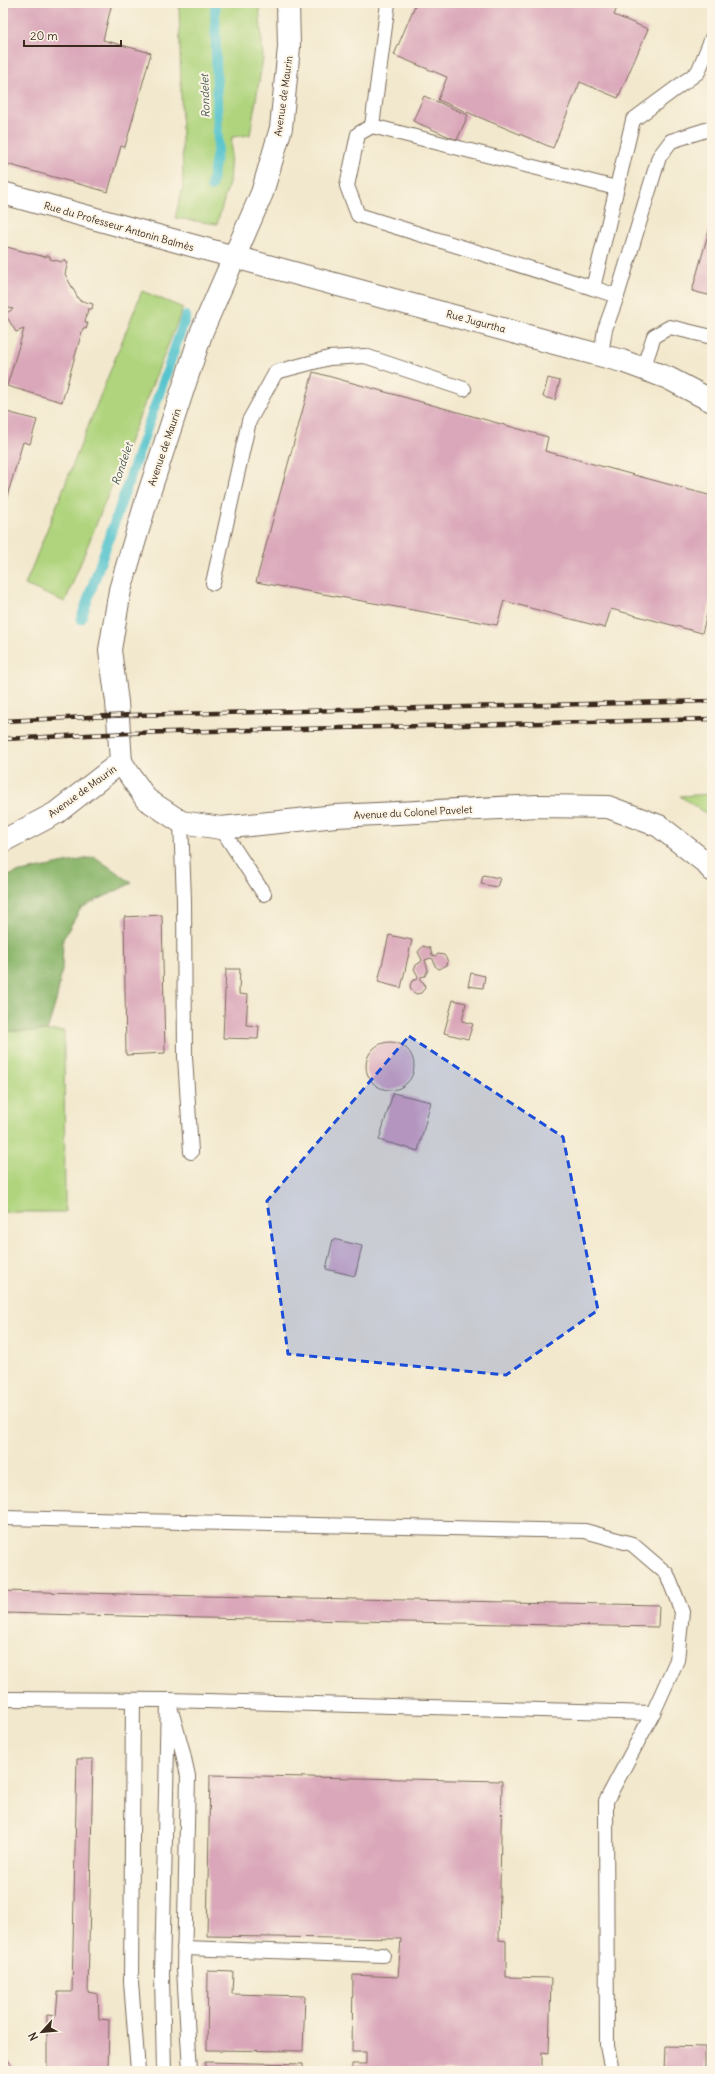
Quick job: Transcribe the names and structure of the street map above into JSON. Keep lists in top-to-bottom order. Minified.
{"streets":{"street":["Avenue de Maurin","Rue du Professeur Antonin Balmès","Rue Jugurtha","Avenue du Colonel Pavelet"]},"crossings":[["Avenue de Maurin","Rue du Professeur Antonin Balmès"],["Avenue de Maurin","Rue Jugurtha"],["Avenue de Maurin","Avenue du Colonel Pavelet"],["Rue du Professeur Antonin Balmès","Rue Jugurtha"]],"water":["Rondelet"],"scale_bar":"20 m","north":"bottom left"}
